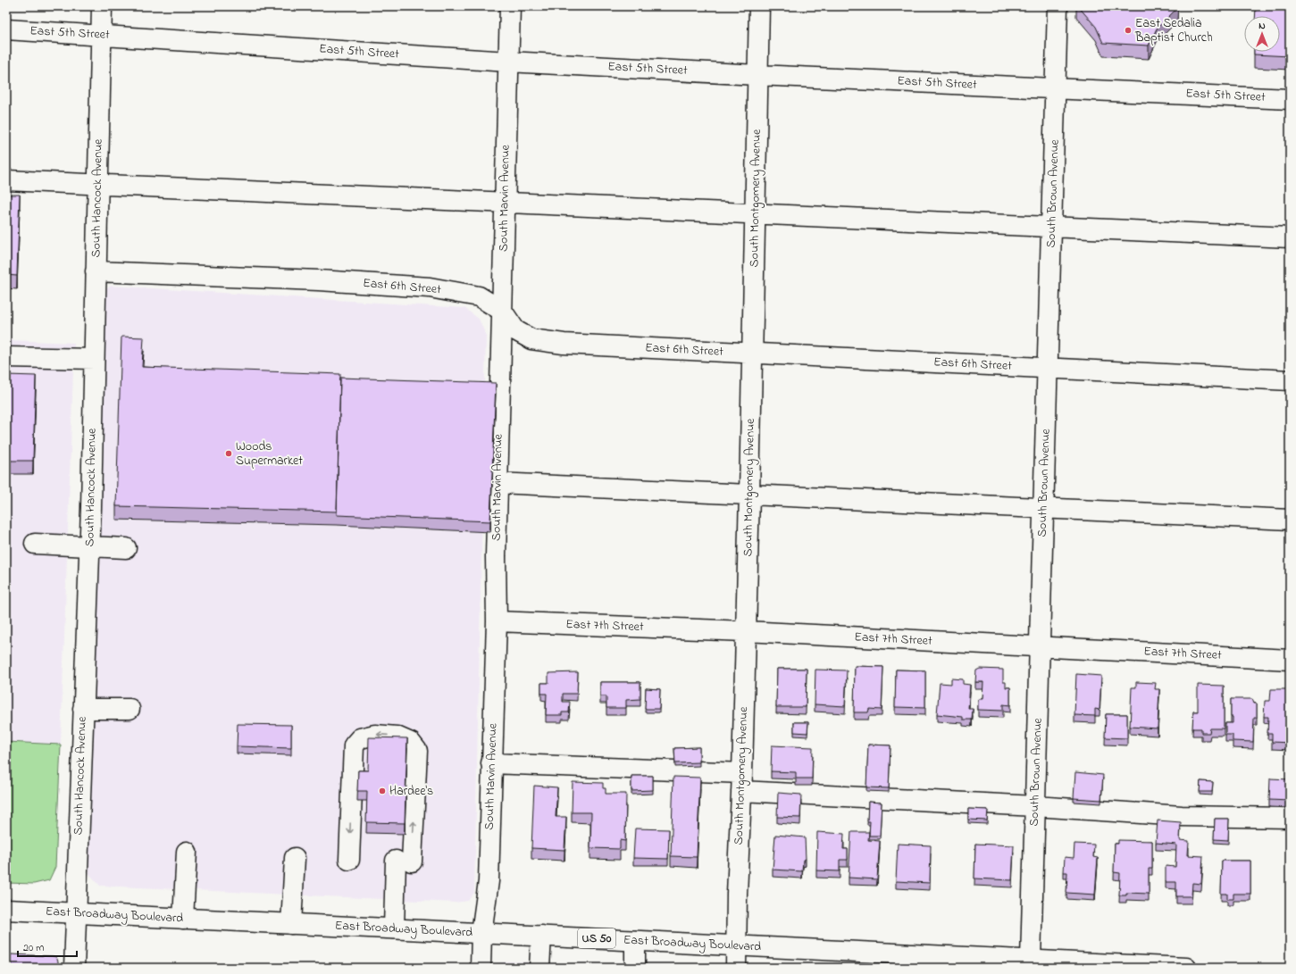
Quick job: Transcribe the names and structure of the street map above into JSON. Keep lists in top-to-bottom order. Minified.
{"streets":{"main road":["East 5th Street","South Brown Avenue","South Hancock Avenue","South Marvin Avenue","South Montgomery Avenue","East 6th Street","East 7th Street","East Broadway Boulevard","US 50"]},"crossings":[["East 5th Street","South Brown Avenue"],["East 5th Street","South Hancock Avenue"],["East 5th Street","South Marvin Avenue"],["East 5th Street","South Montgomery Avenue"],["South Brown Avenue","East 6th Street"],["South Brown Avenue","East 7th Street"],["South Brown Avenue","East Broadway Boulevard"],["South Hancock Avenue","East 6th Street"],["South Hancock Avenue","East Broadway Boulevard"],["South Marvin Avenue","East 6th Street"],["South Marvin Avenue","East 7th Street"],["South Marvin Avenue","East Broadway Boulevard"],["South Montgomery Avenue","East 6th Street"],["South Montgomery Avenue","East 7th Street"],["South Montgomery Avenue","East Broadway Boulevard"]],"places":["East Sedalia Baptist Church","Woods Supermarket","Hardee's"],"scale_bar":"20 m","north":"top"}
